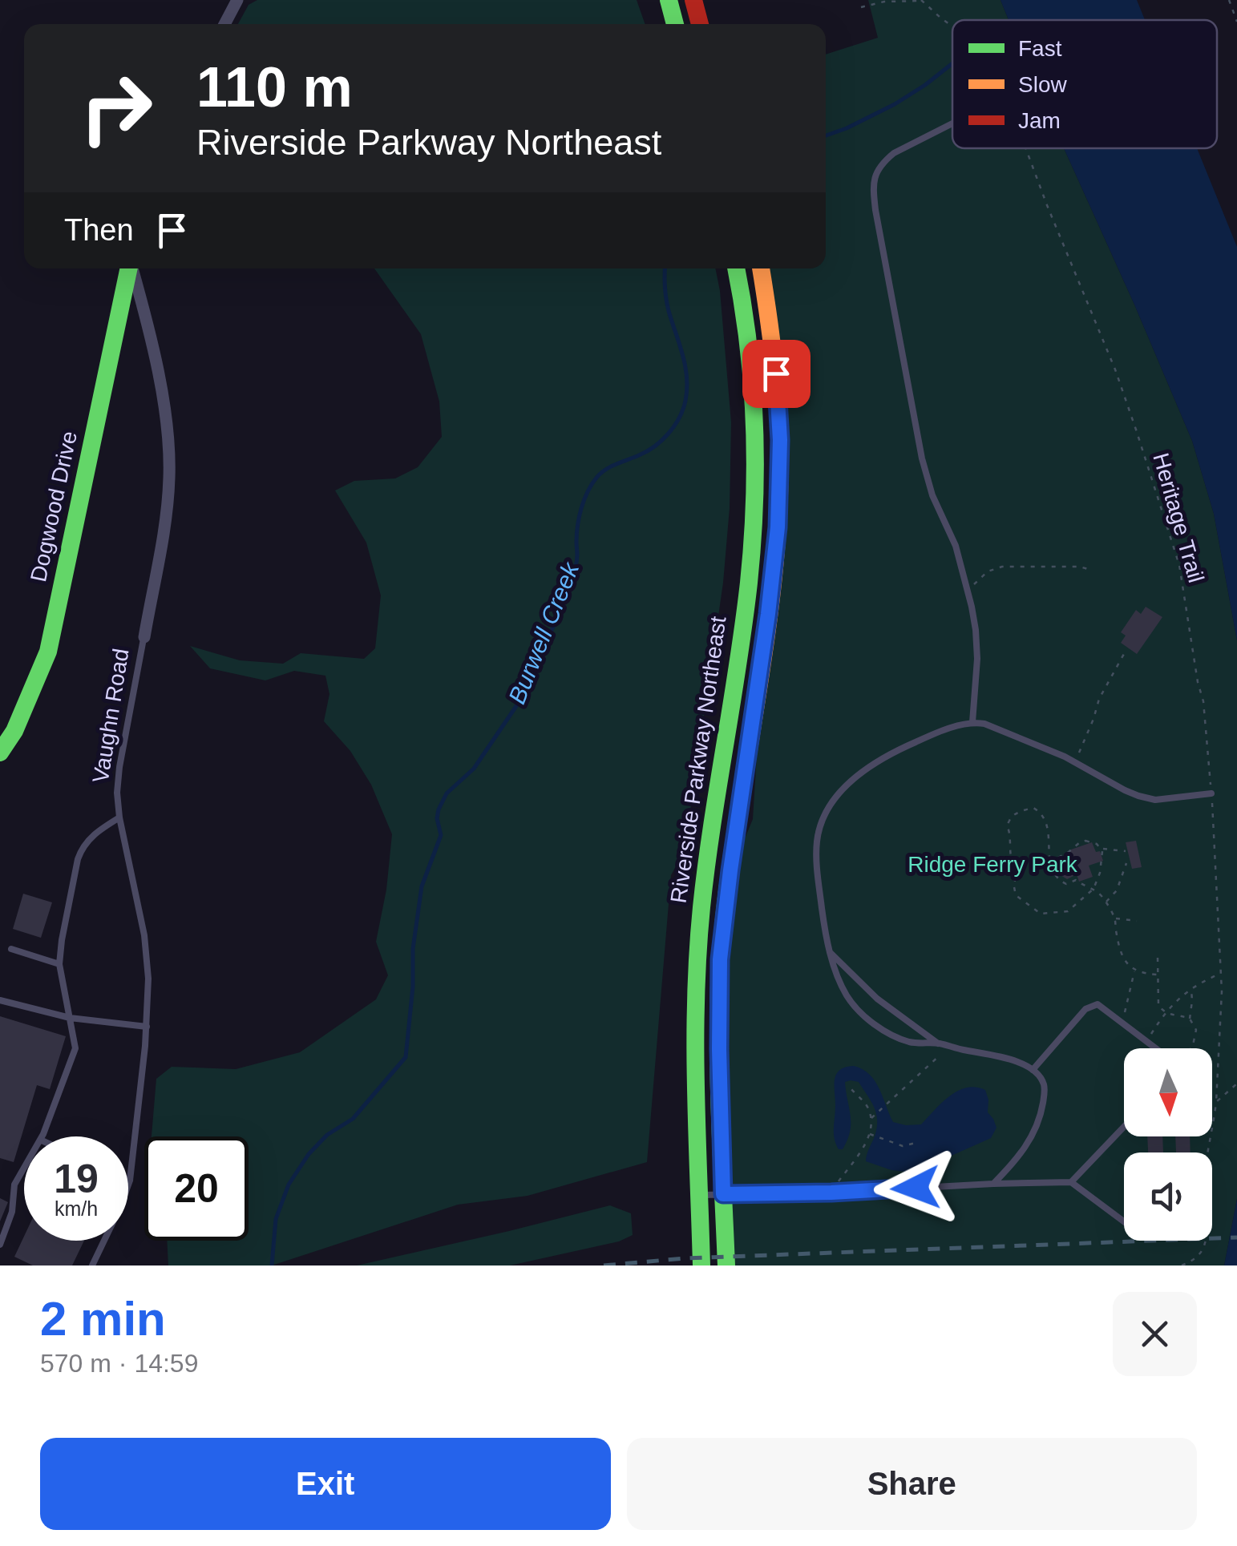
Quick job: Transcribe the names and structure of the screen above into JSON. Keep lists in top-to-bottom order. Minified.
{"streets":{"main road":["Dogwood Drive","Riverside Parkway Northeast"],"street":["Vaughn Road"],"path":["Heritage Trail"]},"water":["Burwell Creek"],"parks":["Ridge Ferry Park"],"legend":["Fast","Slow","Jam"],"north":"bottom","page":{"turn":["110 m","Riverside Parkway Northeast"],"then":"Then","speed":"19 km/h","limit":"20","heading":["2 min","570 m · 14:59"],"buttons":["Exit","Share"]}}
